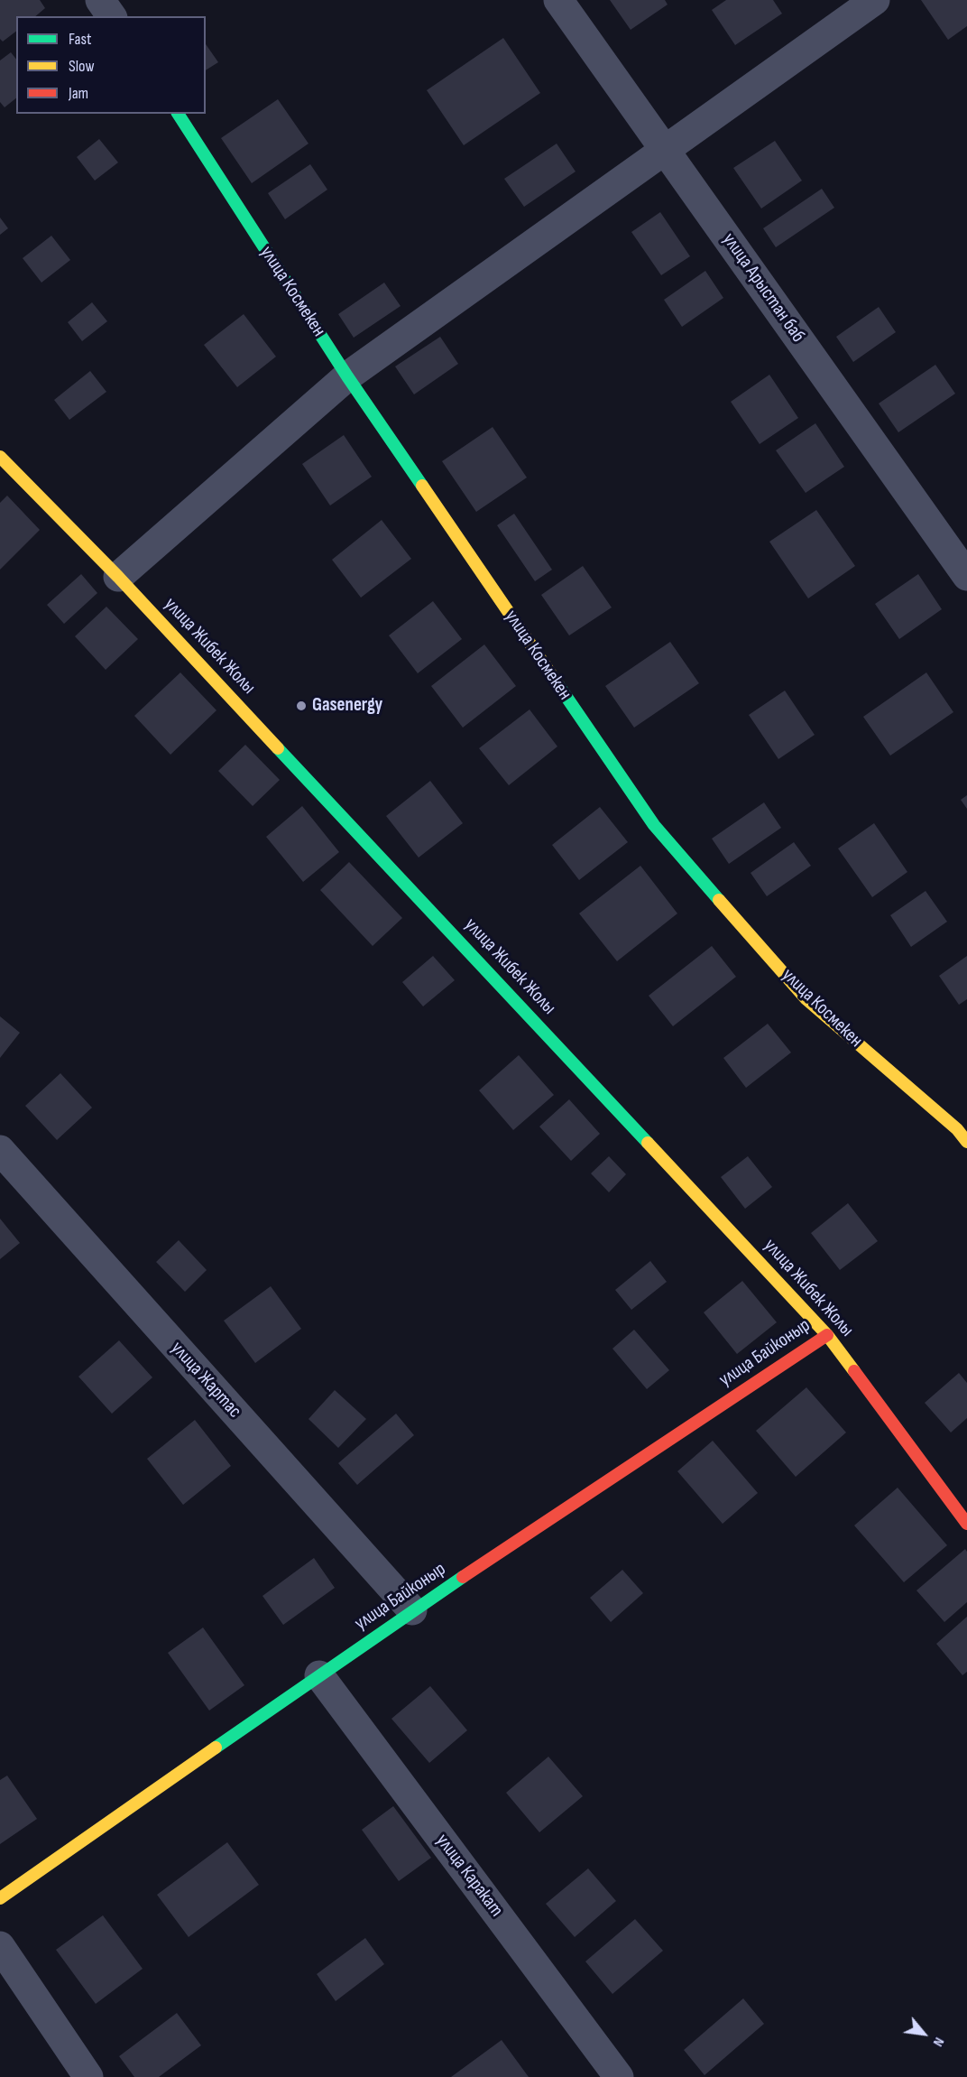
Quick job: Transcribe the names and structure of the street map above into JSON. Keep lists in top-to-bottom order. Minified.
{"streets":{"street":["улица Арыстан баб","улица Космекен","улица Жибек Жолы","улица Байконыр","улица Жартас","улица Каракат"]},"crossings":[["улица Жибек Жолы","улица Байконыр"],["улица Байконыр","улица Жартас"],["улица Байконыр","улица Каракат"]],"places":["Gasenergy"],"legend":["Fast","Slow","Jam"],"north":"bottom right"}
